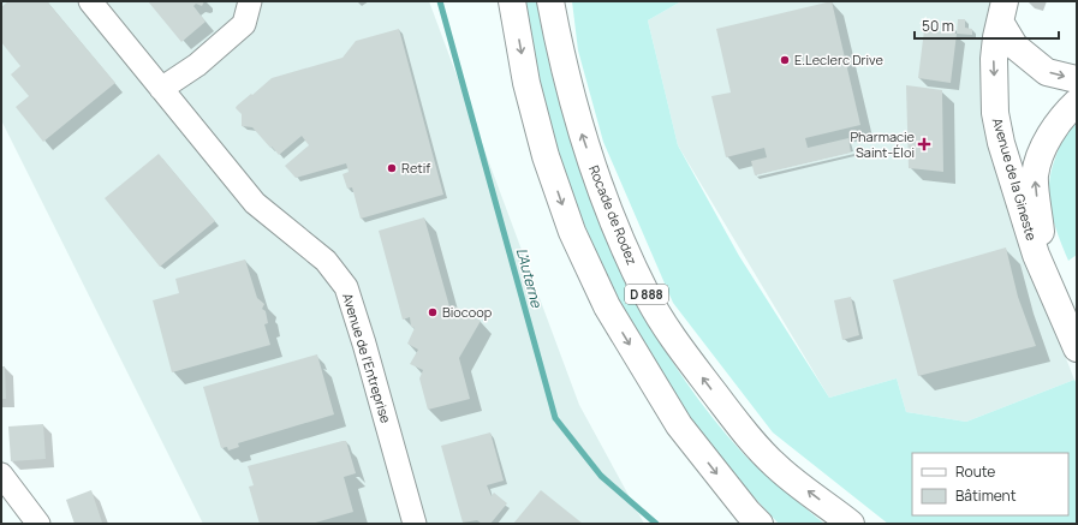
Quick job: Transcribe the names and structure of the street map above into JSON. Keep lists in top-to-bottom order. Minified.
{"streets":{"main road":["Avenue de la Gineste","Rocade de Rodez","D 888"],"street":["Avenue de l'Entreprise"]},"water":["L'Auterne"],"places":{"other":["E.Leclerc Drive","Retif","Biocoop"],"health":["Pharmacie Saint-Éloi"]},"legend":["Route","Bâtiment"],"scale_bar":"50 m"}
